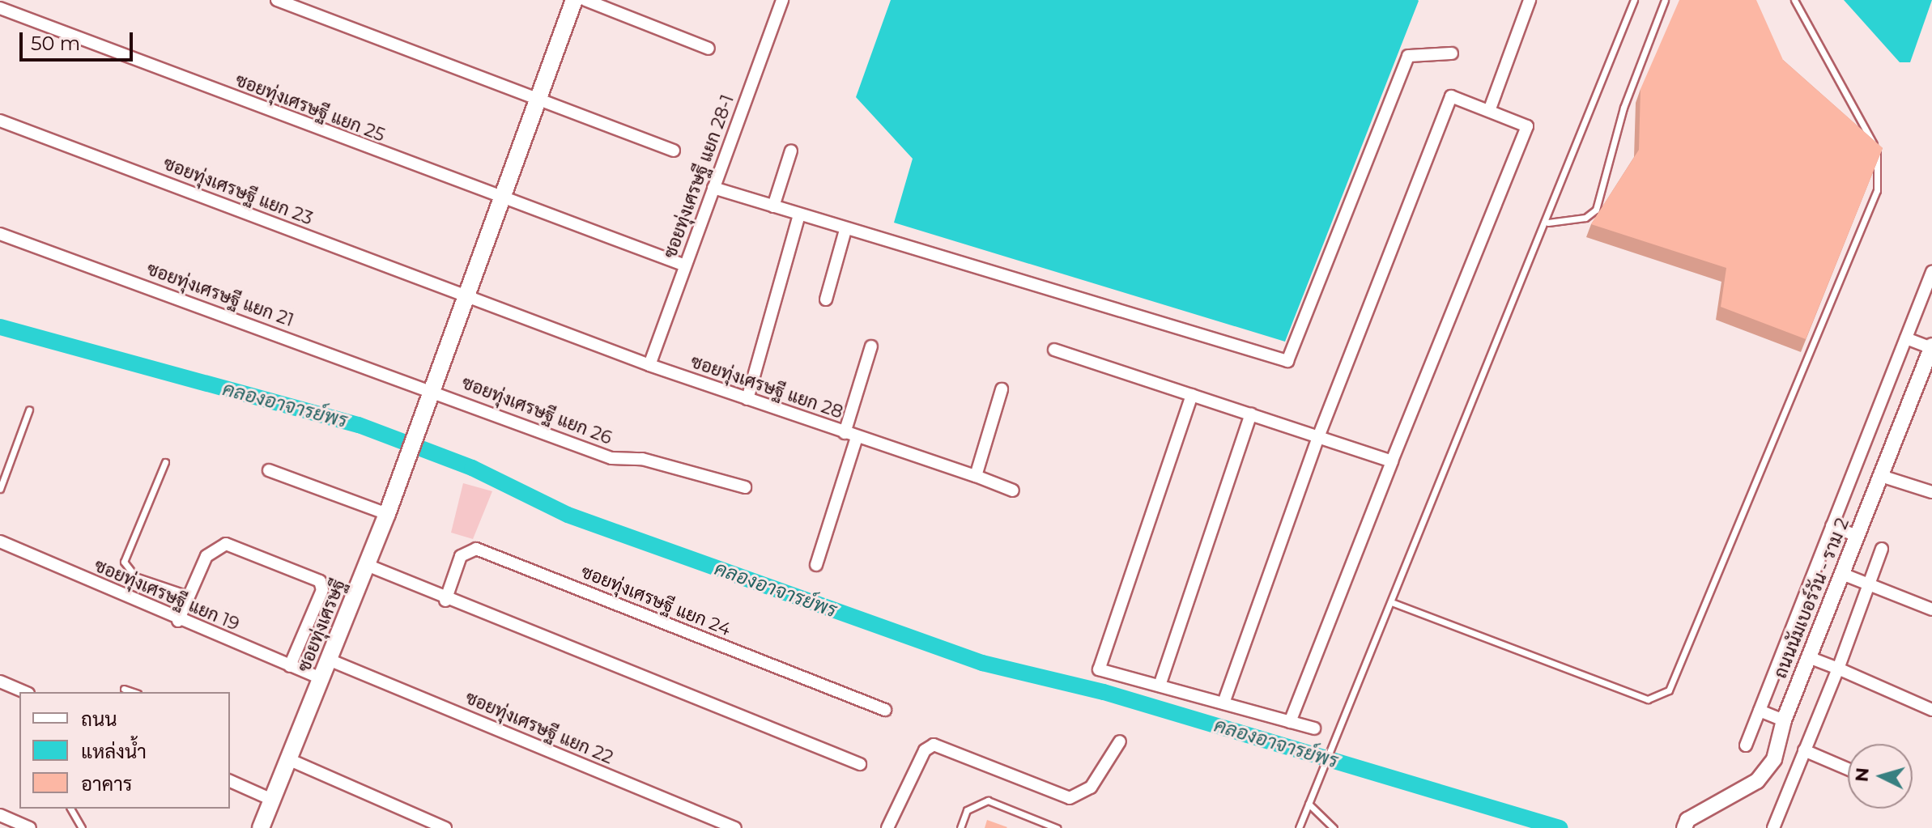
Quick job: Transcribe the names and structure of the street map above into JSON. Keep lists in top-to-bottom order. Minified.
{"streets":{"main road":["ซอยทุ่งเศรษฐี"],"street":["ซอยทุ่งเศรษฐี แยก 25","ซอยทุ่งเศรษฐี แยก 28-1","ซอยทุ่งเศรษฐี แยก 23","ซอยทุ่งเศรษฐี แยก 21","ซอยทุ่งเศรษฐี แยก 28","ซอยทุ่งเศรษฐี แยก 26","ซอยทุ่งเศรษฐี แยก 19","ถนนนัมเบอร์วัน - ราม 2","ซอยทุ่งเศรษฐี แยก 24","ซอยทุ่งเศรษฐี แยก 22"]},"crossings":[["ซอยทุ่งเศรษฐี แยก 25","ซอยทุ่งเศรษฐี แยก 28-1"],["ซอยทุ่งเศรษฐี แยก 25","ซอยทุ่งเศรษฐี"],["ซอยทุ่งเศรษฐี แยก 28-1","ซอยทุ่งเศรษฐี แยก 28"],["ซอยทุ่งเศรษฐี แยก 23","ซอยทุ่งเศรษฐี แยก 28"],["ซอยทุ่งเศรษฐี แยก 23","ซอยทุ่งเศรษฐี"],["ซอยทุ่งเศรษฐี แยก 21","ซอยทุ่งเศรษฐี แยก 26"],["ซอยทุ่งเศรษฐี แยก 21","ซอยทุ่งเศรษฐี"],["ซอยทุ่งเศรษฐี แยก 28","ซอยทุ่งเศรษฐี"],["ซอยทุ่งเศรษฐี แยก 26","ซอยทุ่งเศรษฐี"],["ซอยทุ่งเศรษฐี แยก 19","ซอยทุ่งเศรษฐี"],["ซอยทุ่งเศรษฐี","ซอยทุ่งเศรษฐี แยก 22"]],"water":["คลองอาจารย์พร"],"legend":["ถนน","แหล่งน้ำ","อาคาร"],"scale_bar":"50 m","north":"left"}
